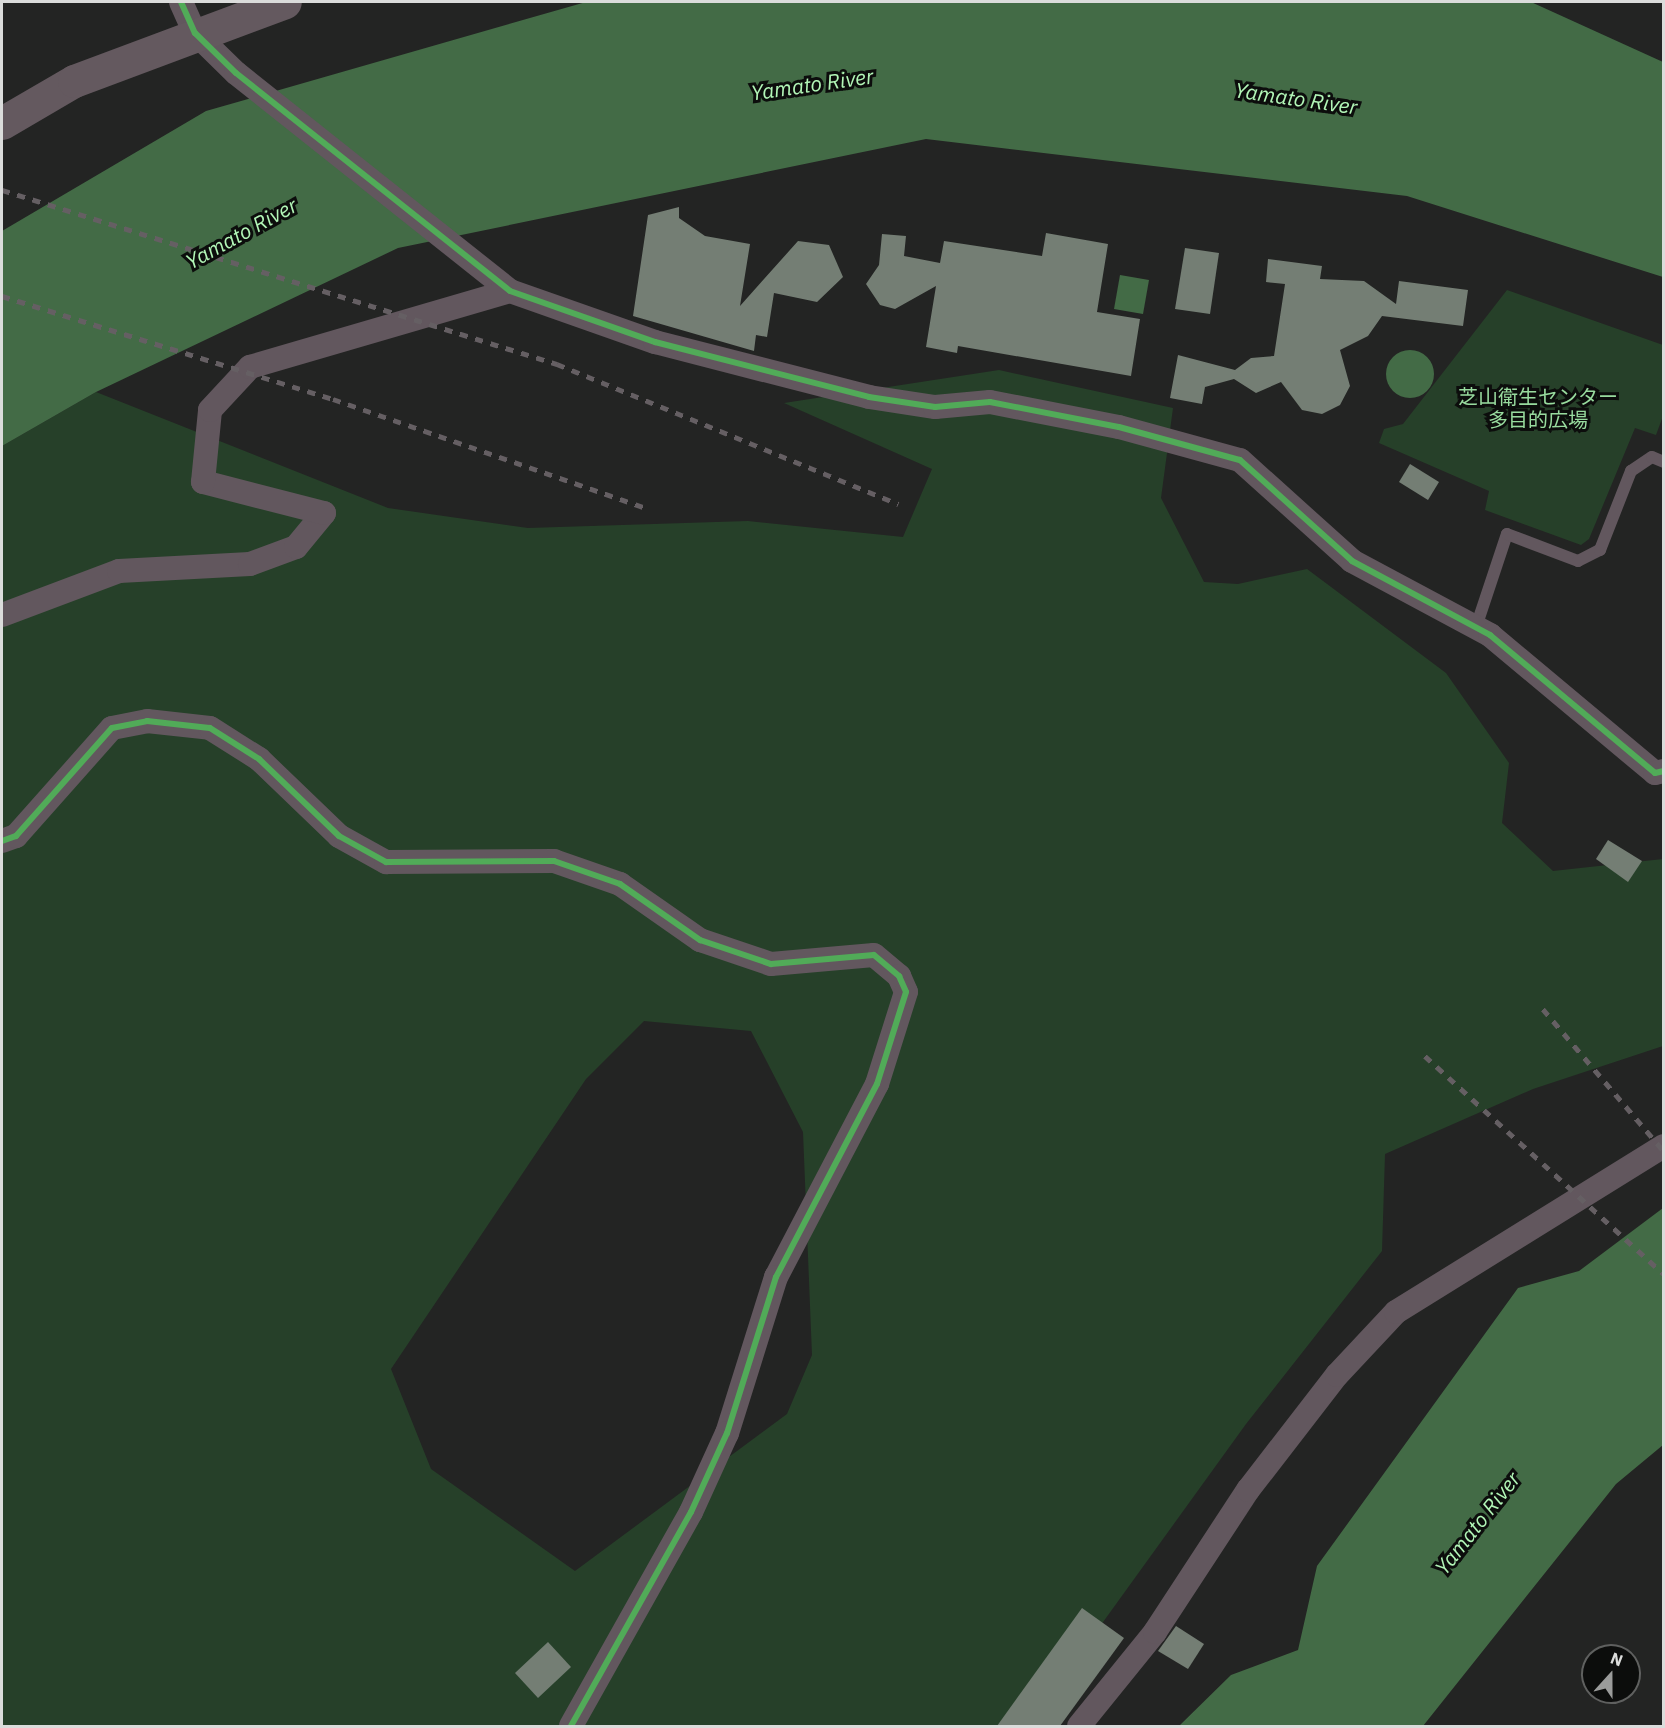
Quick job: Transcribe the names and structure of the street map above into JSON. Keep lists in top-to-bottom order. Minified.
{"water":["Yamato River"],"parks":["芝山衛生センター 多目的広場"],"north":"top"}
